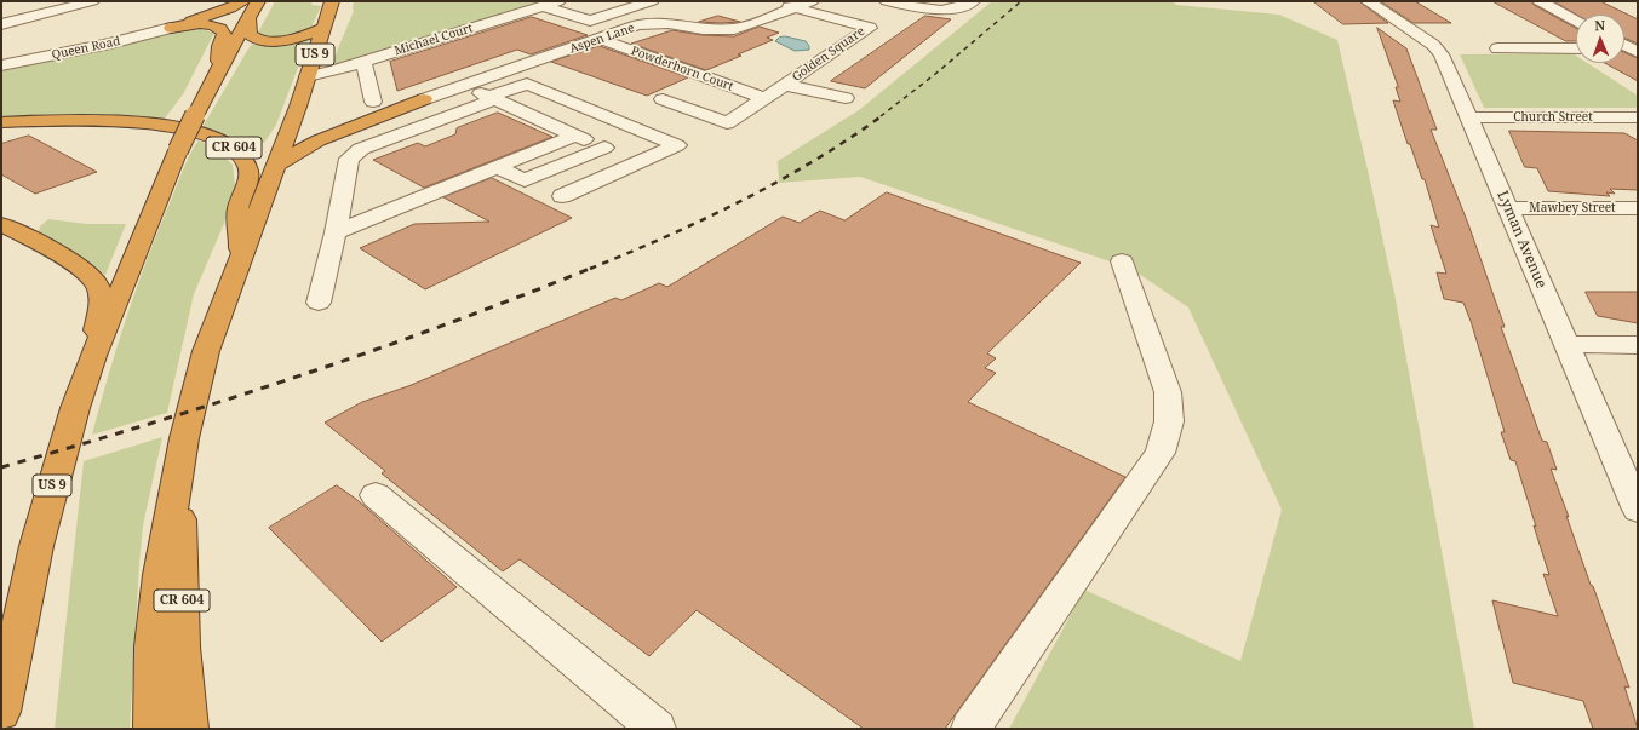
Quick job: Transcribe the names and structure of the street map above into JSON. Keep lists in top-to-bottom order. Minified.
{"streets":{"highway":["US 9","CR 604"],"street":["Aspen Lane","Michael Court","Queen Road","Golden Square","Powderhorn Court","Church Street","Mawbey Street","Lyman Avenue"]},"crossings":[["Aspen Lane","Golden Square"],["Aspen Lane","Powderhorn Court"],["Michael Court","US 9"],["US 9","CR 604"],["Golden Square","Powderhorn Court"],["Church Street","Lyman Avenue"],["Mawbey Street","Lyman Avenue"]],"north":"top"}
